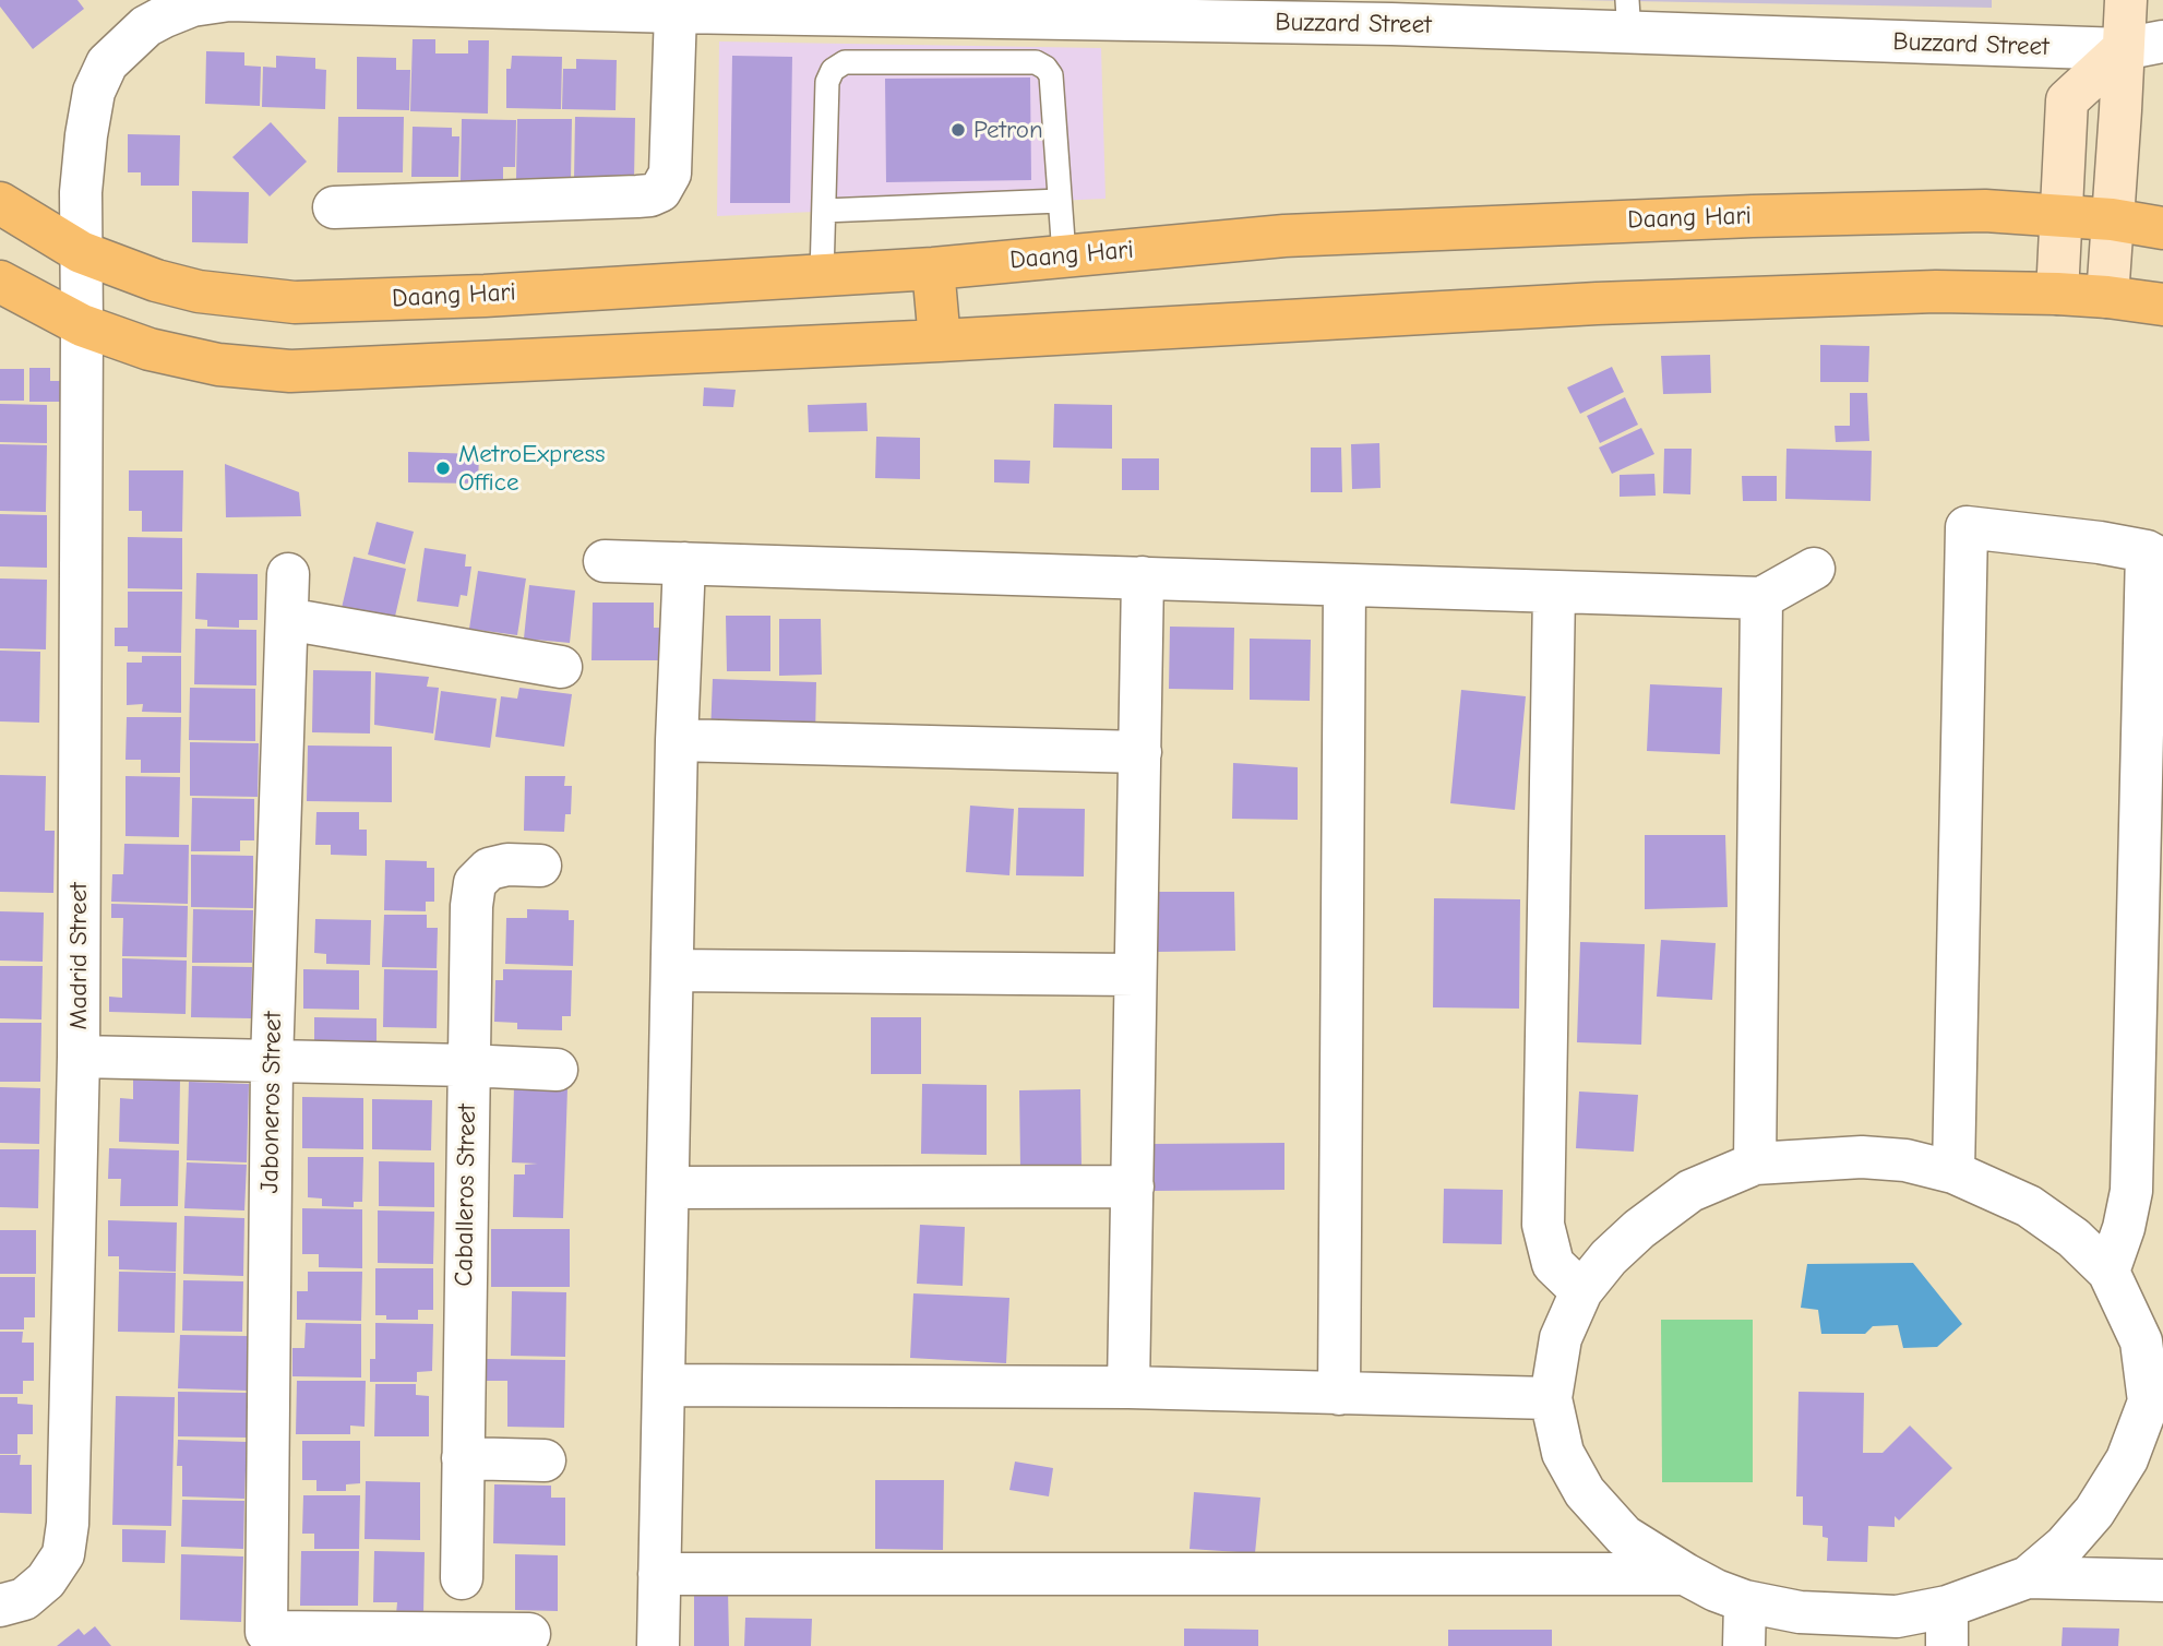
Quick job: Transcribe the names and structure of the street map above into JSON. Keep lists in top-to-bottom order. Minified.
{"streets":{"main road":["Daang Hari"],"street":["Buzzard Street","Madrid Street","Jaboneros Street","Caballeros Street"]},"crossings":[["Buzzard Street","Daang Hari"],["Buzzard Street","Madrid Street"],["Daang Hari","Madrid Street"]],"places":["Petron","MetroExpress Office"]}
